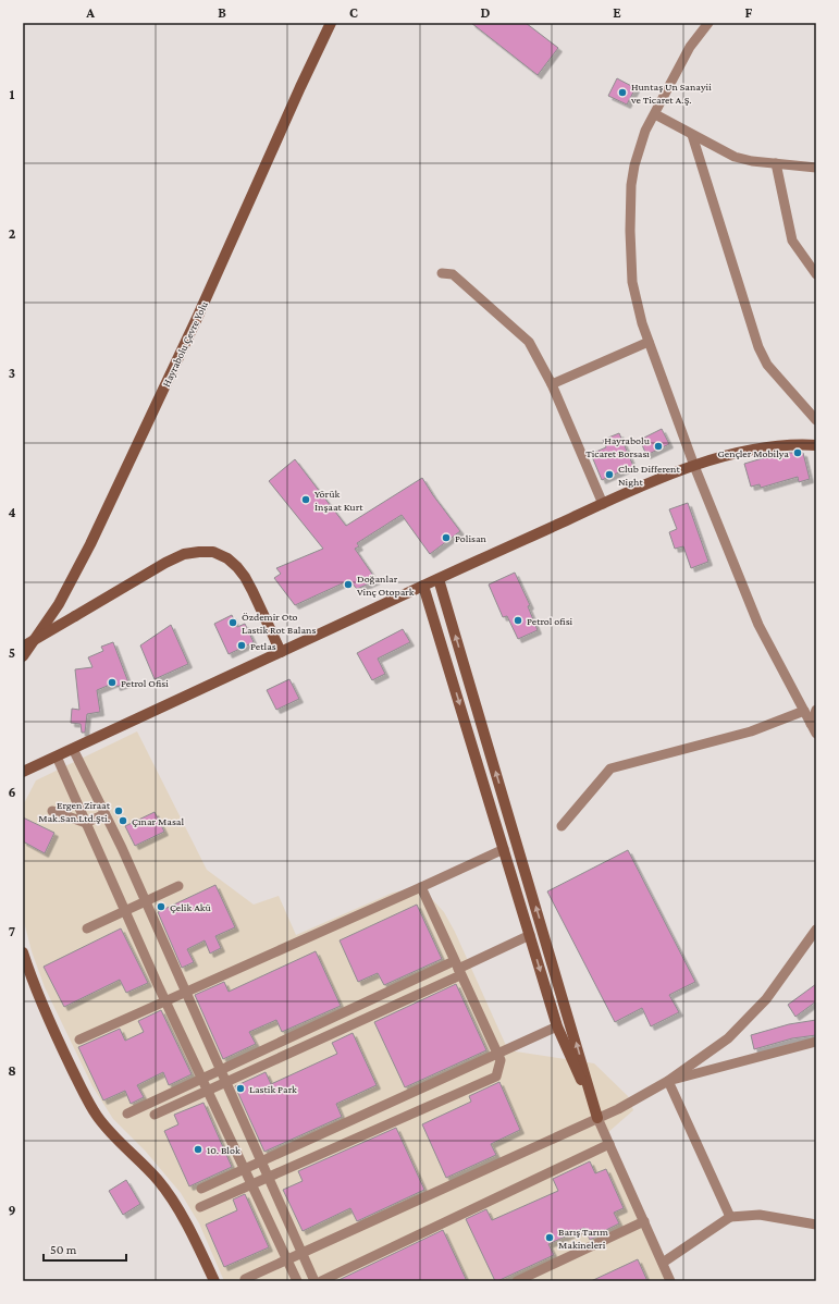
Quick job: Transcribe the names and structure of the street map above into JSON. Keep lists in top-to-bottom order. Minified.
{"streets":{"main road":["Hayrabolu Çevre Yolu"]},"places":["Huntaş Un Sanayii ve Ticaret A.Ş.","Hayrabolu Ticaret Borsası","Gençler Mobilya","Club Different Night","Yörük İnşaat Kurt","Polisan","Doğanlar Vinç Otopark","Petrol ofisi","Özdemir Oto Lastik Rot Balans","Petlas","Petrol Ofisi","Ergen Ziraat Mak.San.Ltd.Şti.","Çınar Masal","Çelik Akü","Lastik Park","10. Blok","Barış Tarım Makineleri"],"scale_bar":"50 m","grid":{"columns":["A","B","C","D","E","F"],"rows":["1","2","3","4","5","6","7","8","9"]}}
